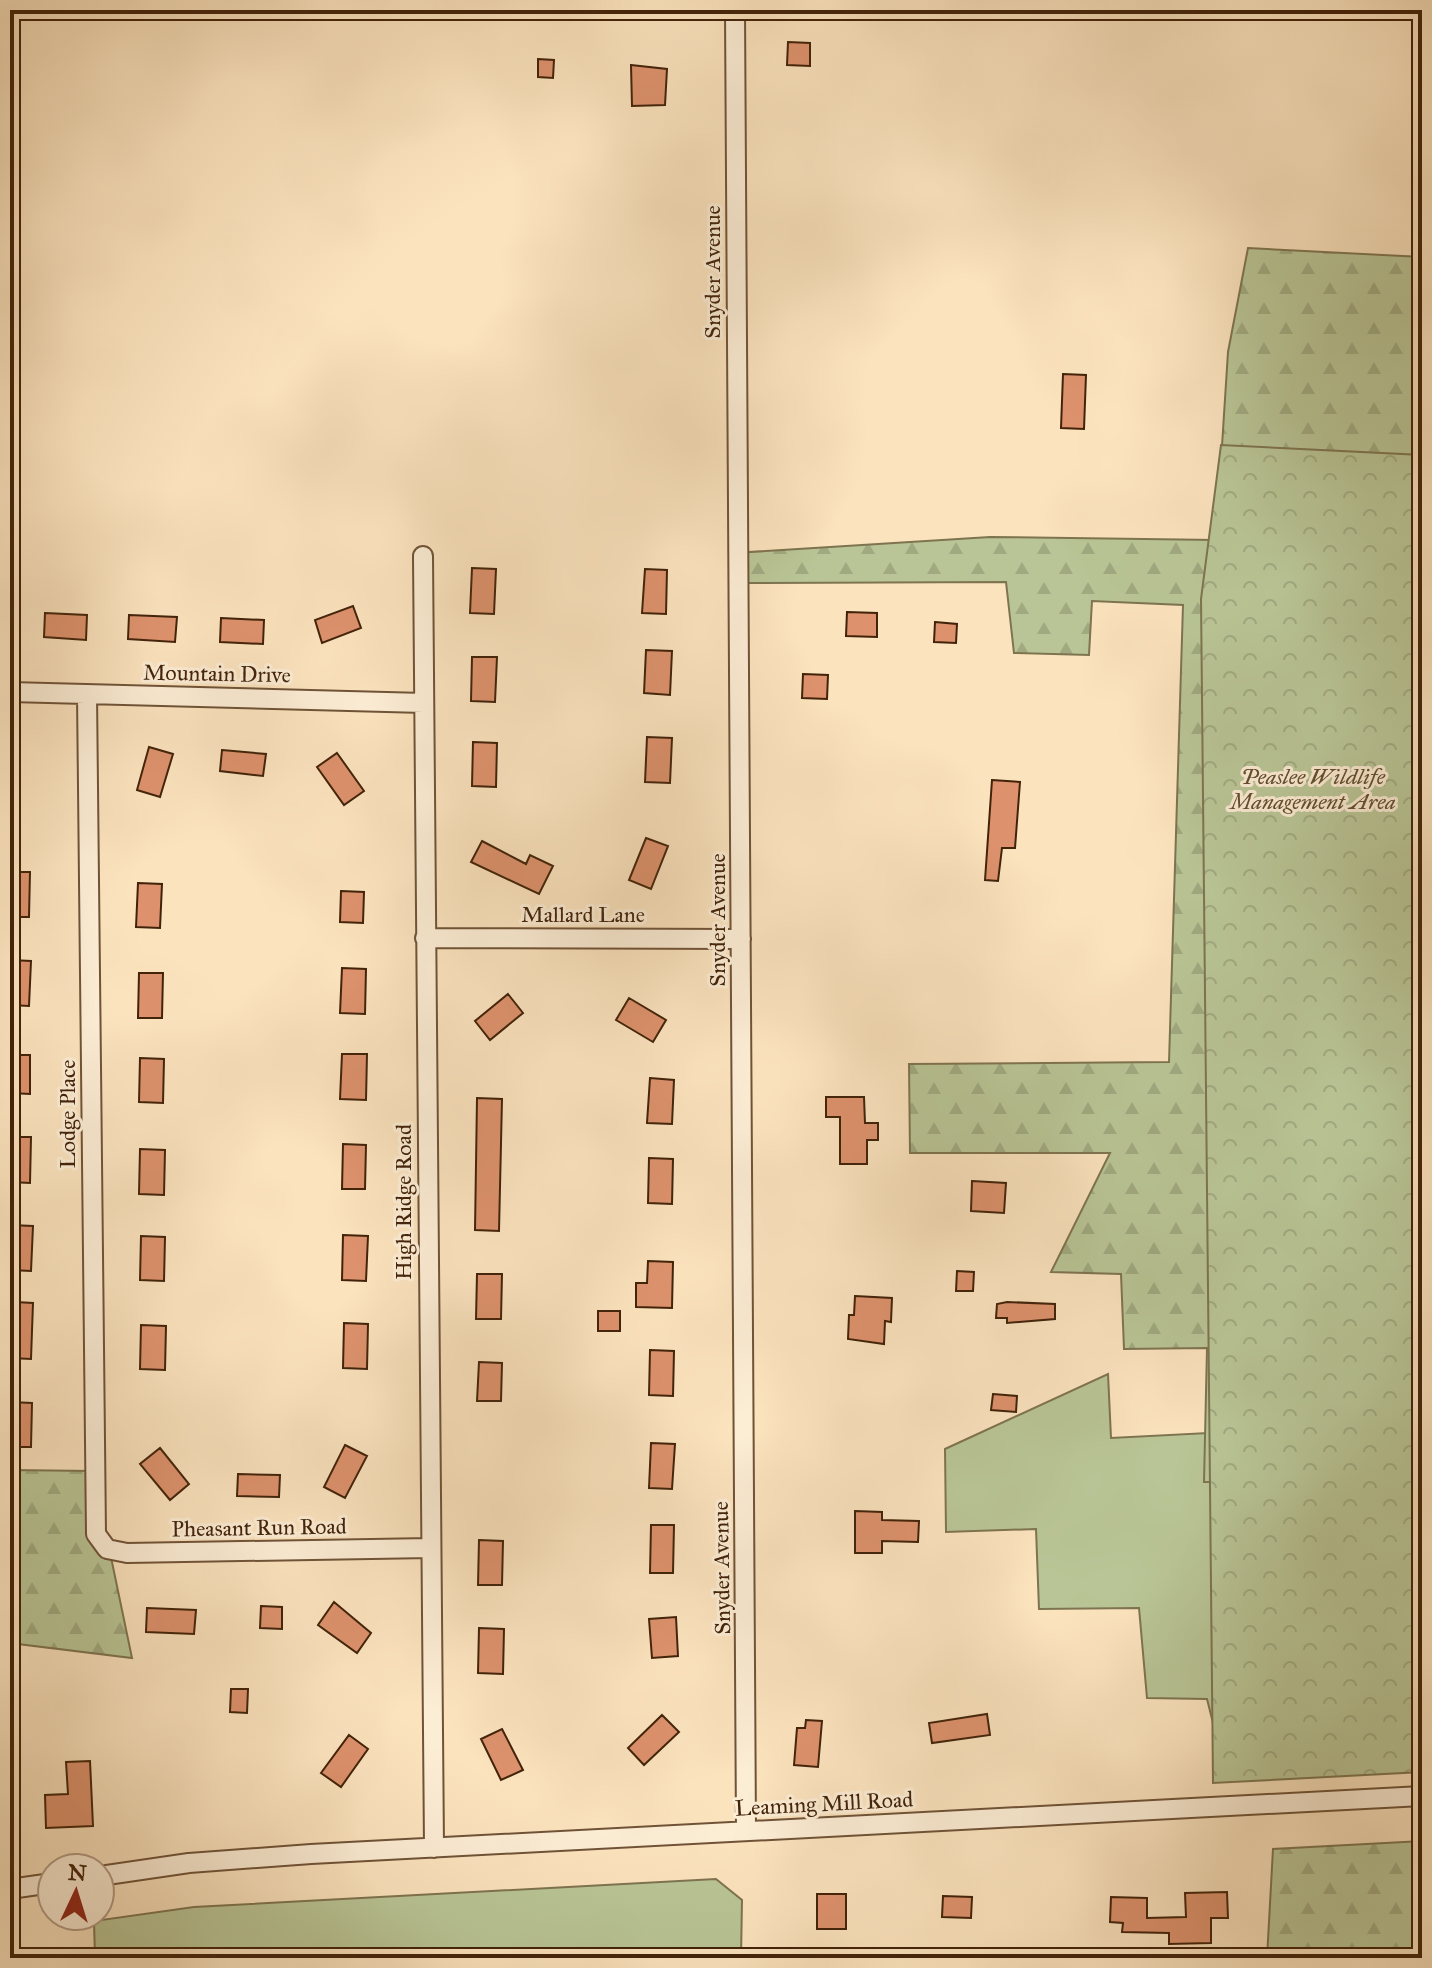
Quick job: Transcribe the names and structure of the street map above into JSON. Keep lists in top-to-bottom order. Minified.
{"streets":{"street":["Snyder Avenue","Mountain Drive","Mallard Lane","Lodge Place","High Ridge Road","Pheasant Run Road","Leaming Mill Road"]},"crossings":[["Snyder Avenue","Mallard Lane"],["Snyder Avenue","Leaming Mill Road"],["Mountain Drive","Lodge Place"],["Mountain Drive","High Ridge Road"],["Mallard Lane","High Ridge Road"],["Lodge Place","Pheasant Run Road"],["High Ridge Road","Pheasant Run Road"],["High Ridge Road","Leaming Mill Road"]],"parks":["Peaslee Wildlife Management Area"],"north":"top"}
